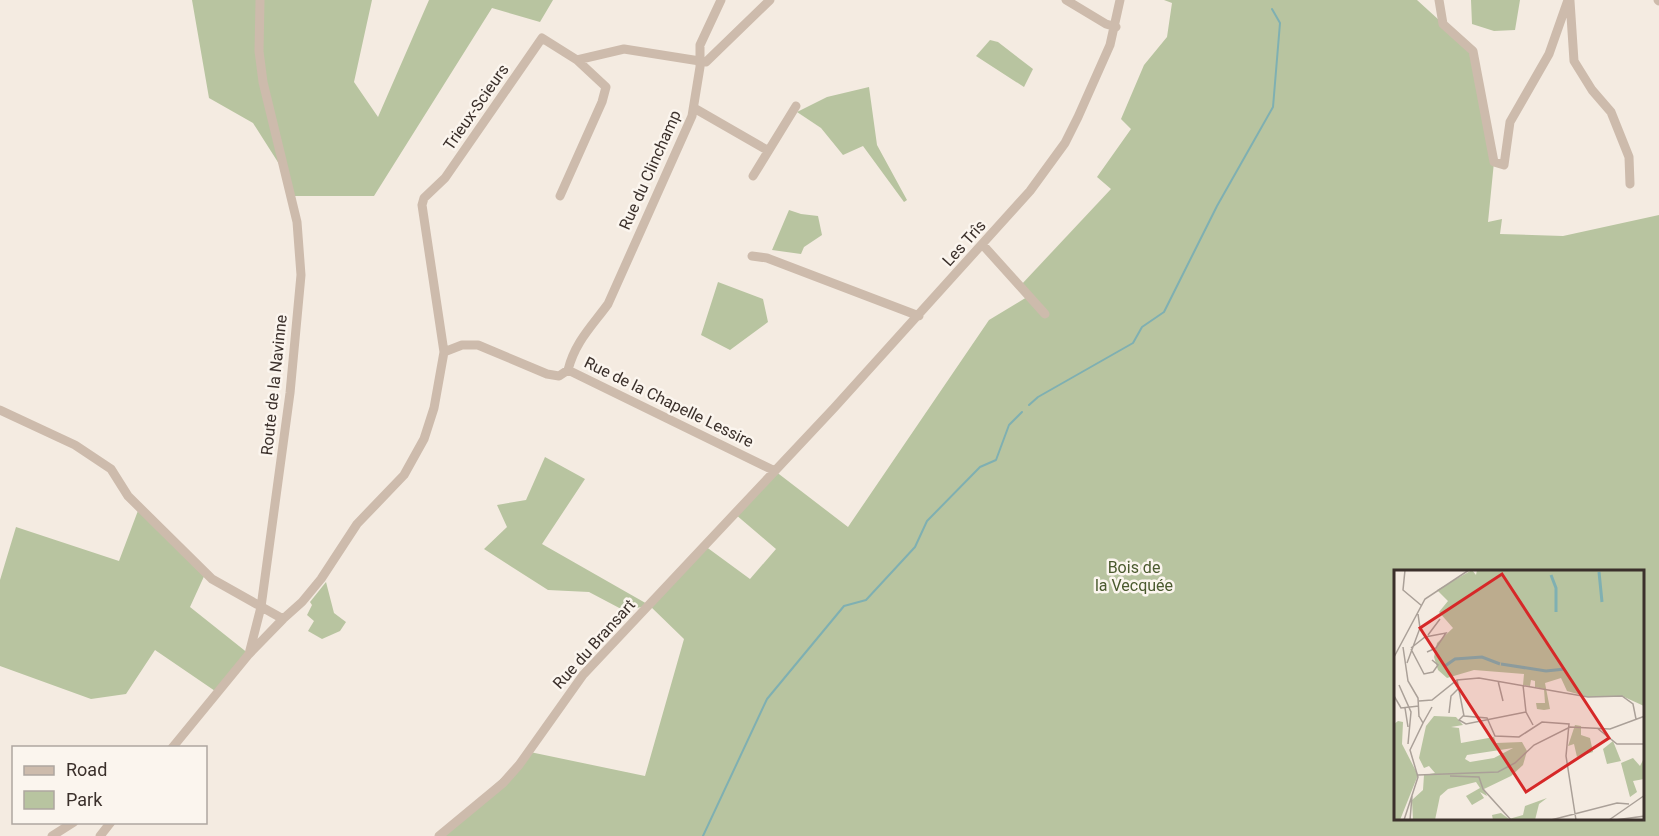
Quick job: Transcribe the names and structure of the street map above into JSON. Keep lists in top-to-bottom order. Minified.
{"streets":{"street":["Trieux-Scieurs","Rue du Clinchamp","Les Trîs","Route de la Navinne","Rue de la Chapelle Lessire","Rue du Bransart"]},"crossings":[["Trieux-Scieurs","Rue de la Chapelle Lessire"],["Rue du Clinchamp","Rue de la Chapelle Lessire"],["Les Trîs","Rue de la Chapelle Lessire"],["Les Trîs","Rue du Bransart"],["Rue de la Chapelle Lessire","Rue du Bransart"]],"parks":["Bois de la Vecquée"],"legend":["Road","Park"]}
